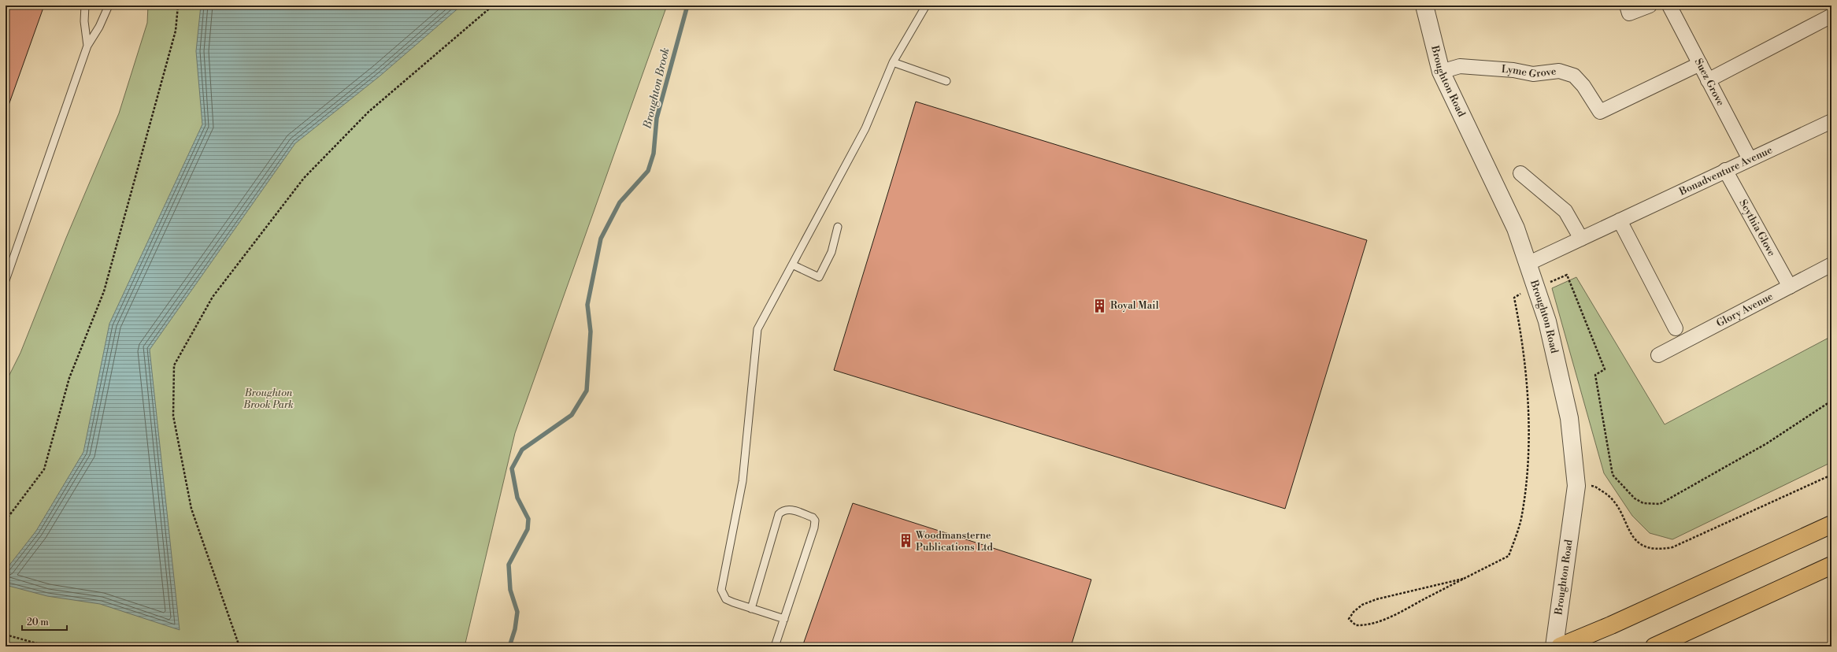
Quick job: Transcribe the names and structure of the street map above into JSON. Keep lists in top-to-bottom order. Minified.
{"streets":{"street":["Lyme Grove","Broughton Road","Suez Grove","Bonadventure Avenue","Scythia Glove","Glory Avenue"]},"crossings":[["Lyme Grove","Broughton Road"],["Lyme Grove","Suez Grove"],["Broughton Road","Bonadventure Avenue"],["Suez Grove","Bonadventure Avenue"],["Bonadventure Avenue","Scythia Glove"],["Scythia Glove","Glory Avenue"]],"water":["Broughton Brook"],"parks":["Broughton Brook Park"],"places":{"building":["Royal Mail","Woodmansterne Publications Ltd"]},"scale_bar":"20 m"}
